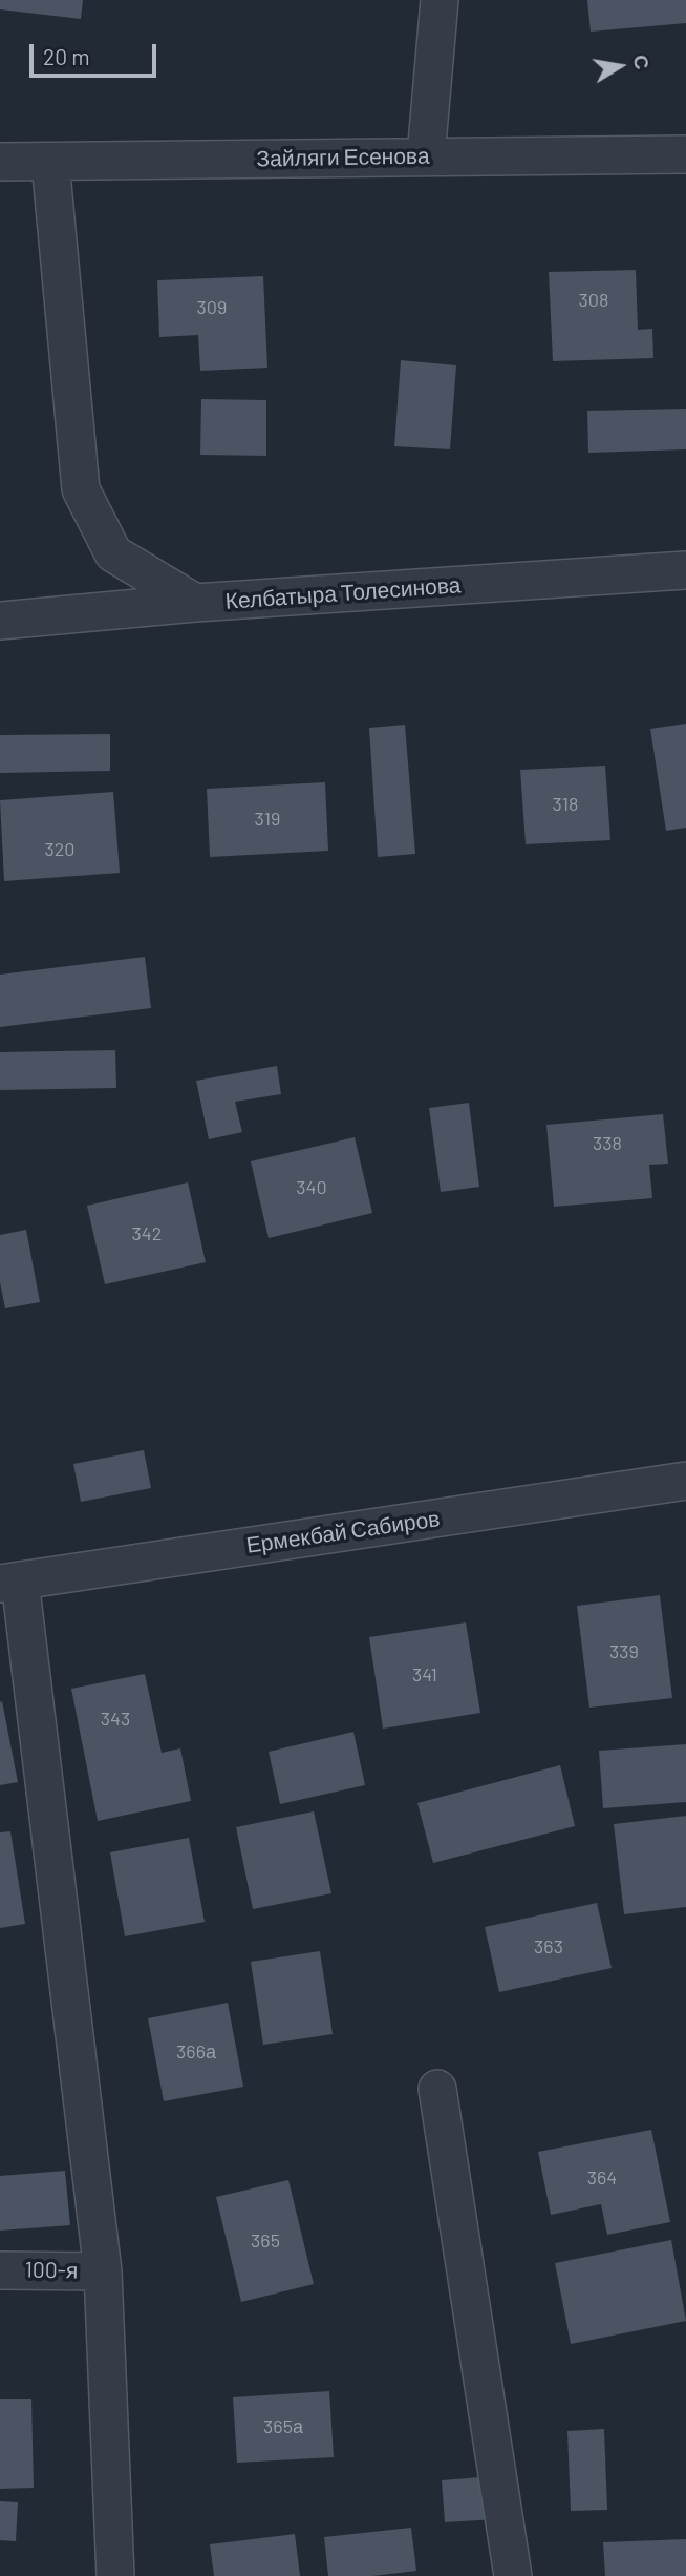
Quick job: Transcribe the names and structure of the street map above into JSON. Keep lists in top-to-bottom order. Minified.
{"streets":{"street":["Зайляги Есенова","Келбатыра Толесинова","Ермекбай Сабиров","100-я"]},"house_numbers":["308","309","318","319","320","338","340","342","339","341","343","363","366а","364","365","365а"],"scale_bar":"20 m","north":"right"}
